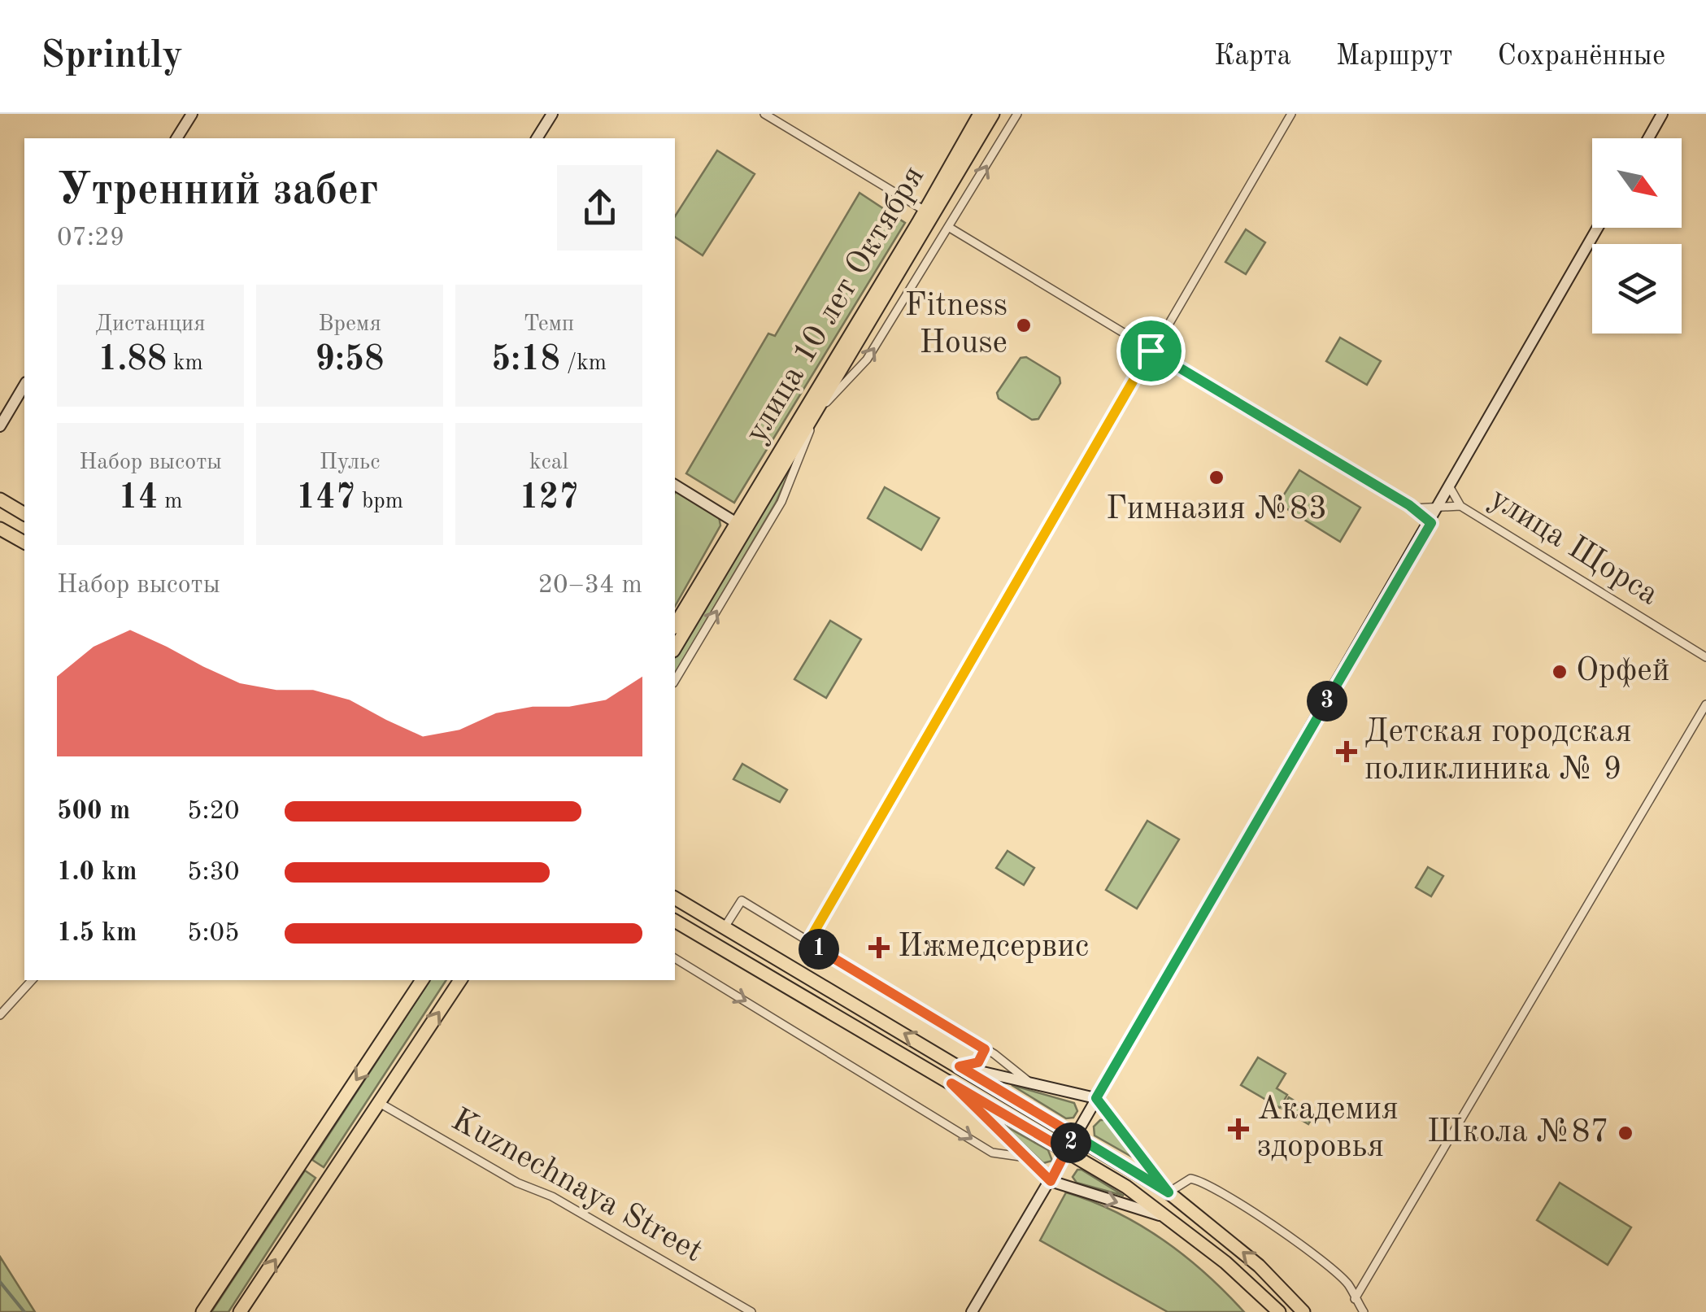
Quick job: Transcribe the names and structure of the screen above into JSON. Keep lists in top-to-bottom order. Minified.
{"streets":{"main road":["улица 10 лет Октября"],"street":["улица Щорса","Kuznechnaya Street"]},"crossings":[["улица 10 лет Октября","улица Щорса"]],"places":{"other":["Fitness House","Гимназия №83","Орфей","Школа №87"],"health":["Детская городская поликлиника № 9","Ижмедсервис","Академия здоровья"]},"north":"bottom right","page":{"header":"Sprintly","nav":["Карта","Маршрут","Сохранённые"],"heading":["Утренний забег","07:29"],"stats":[["Дистанция","1.88 km"],["Время","9:58"],["Темп","5:18 /km"],["Набор высоты","14 m"],["Пульс","147 bpm"],["kcal","127"]],"chart":["Набор высоты","20–34 m"],"pins":["3","1","2"],"list":[{"name":"500 m","note":"5:20"},{"name":"1.0 km","note":"5:30"},{"name":"1.5 km","note":"5:05"}]}}
